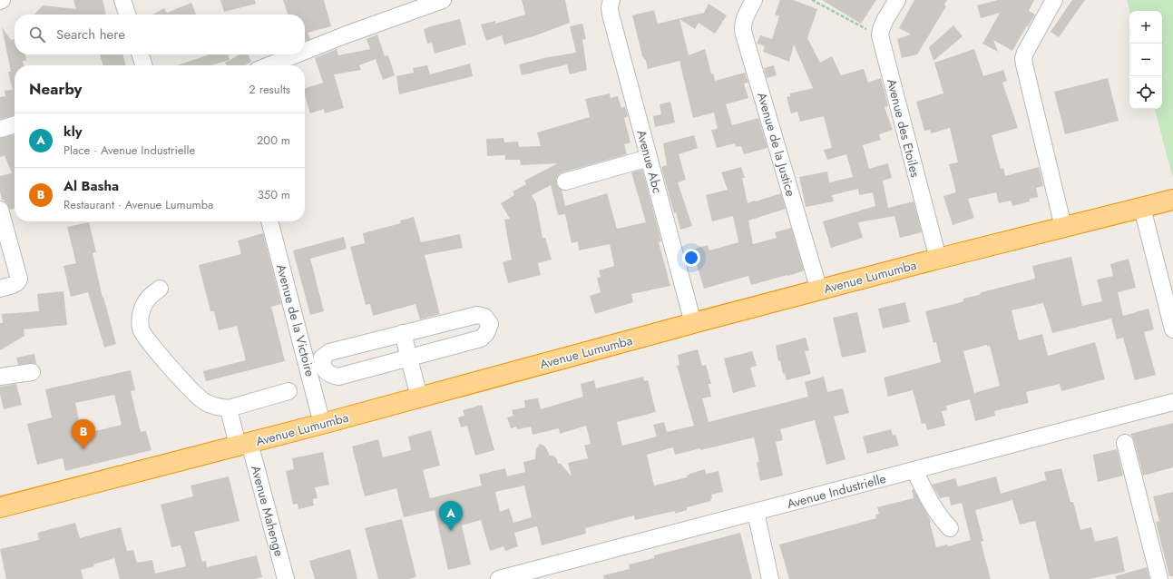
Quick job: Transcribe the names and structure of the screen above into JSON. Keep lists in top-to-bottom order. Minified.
{"streets":{"highway":["Avenue Lumumba"],"street":["Avenue des Etoiles","Avenue de la Justice","Avenue Abc","Avenue de la Victoire","Avenue Industrielle","Avenue Mahenge"]},"crossings":[["Avenue des Etoiles","Avenue Lumumba"],["Avenue de la Justice","Avenue Lumumba"],["Avenue Abc","Avenue Lumumba"],["Avenue Lumumba","Avenue de la Victoire"],["Avenue Lumumba","Avenue Mahenge"]],"page":{"map_buttons":["+","−"],"search":"Search here","heading":["Nearby","2 results"],"list":[{"mark":"A","name":"kly","note":"Place · Avenue Industrielle","value":"200 m"},{"mark":"B","name":"Al Basha","note":"Restaurant · Avenue Lumumba","value":"350 m"}],"pins":["B","A"]}}
